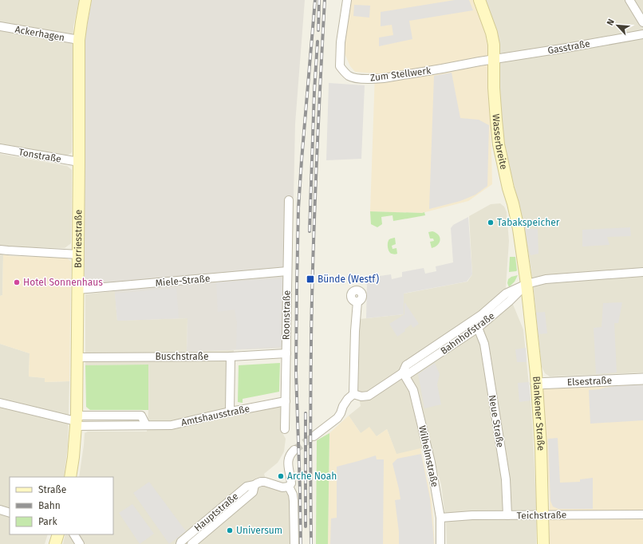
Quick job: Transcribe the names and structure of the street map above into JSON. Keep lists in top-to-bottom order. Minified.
{"streets":{"main road":["Wasserbreite","Borriesstraße","Blankener Straße"],"street":["Ackerhagen","Gasstraße","Zum Stellwerk","Tonstraße","Miele-Straße","Roonstraße","Bahnhofstraße","Buschstraße","Elsestraße","Amtshausstraße","Neue Straße","Wilhelmstraße","Hauptstraße","Teichstraße"]},"crossings":[["Ackerhagen","Borriesstraße"],["Gasstraße","Zum Stellwerk"],["Gasstraße","Wasserbreite"],["Zum Stellwerk","Wasserbreite"],["Wasserbreite","Bahnhofstraße"],["Wasserbreite","Blankener Straße"],["Tonstraße","Borriesstraße"],["Borriesstraße","Miele-Straße"],["Borriesstraße","Buschstraße"],["Borriesstraße","Amtshausstraße"],["Miele-Straße","Roonstraße"],["Roonstraße","Buschstraße"],["Roonstraße","Amtshausstraße"],["Bahnhofstraße","Blankener Straße"],["Bahnhofstraße","Neue Straße"],["Bahnhofstraße","Wilhelmstraße"],["Elsestraße","Blankener Straße"],["Blankener Straße","Teichstraße"],["Neue Straße","Teichstraße"],["Wilhelmstraße","Teichstraße"]],"places":{"other":["Tabakspeicher","Hotel Sonnenhaus","Arche Noah","Universum"],"transit":["Bünde (Westf)"]},"legend":["Straße","Bahn","Park"],"north":"top left"}
